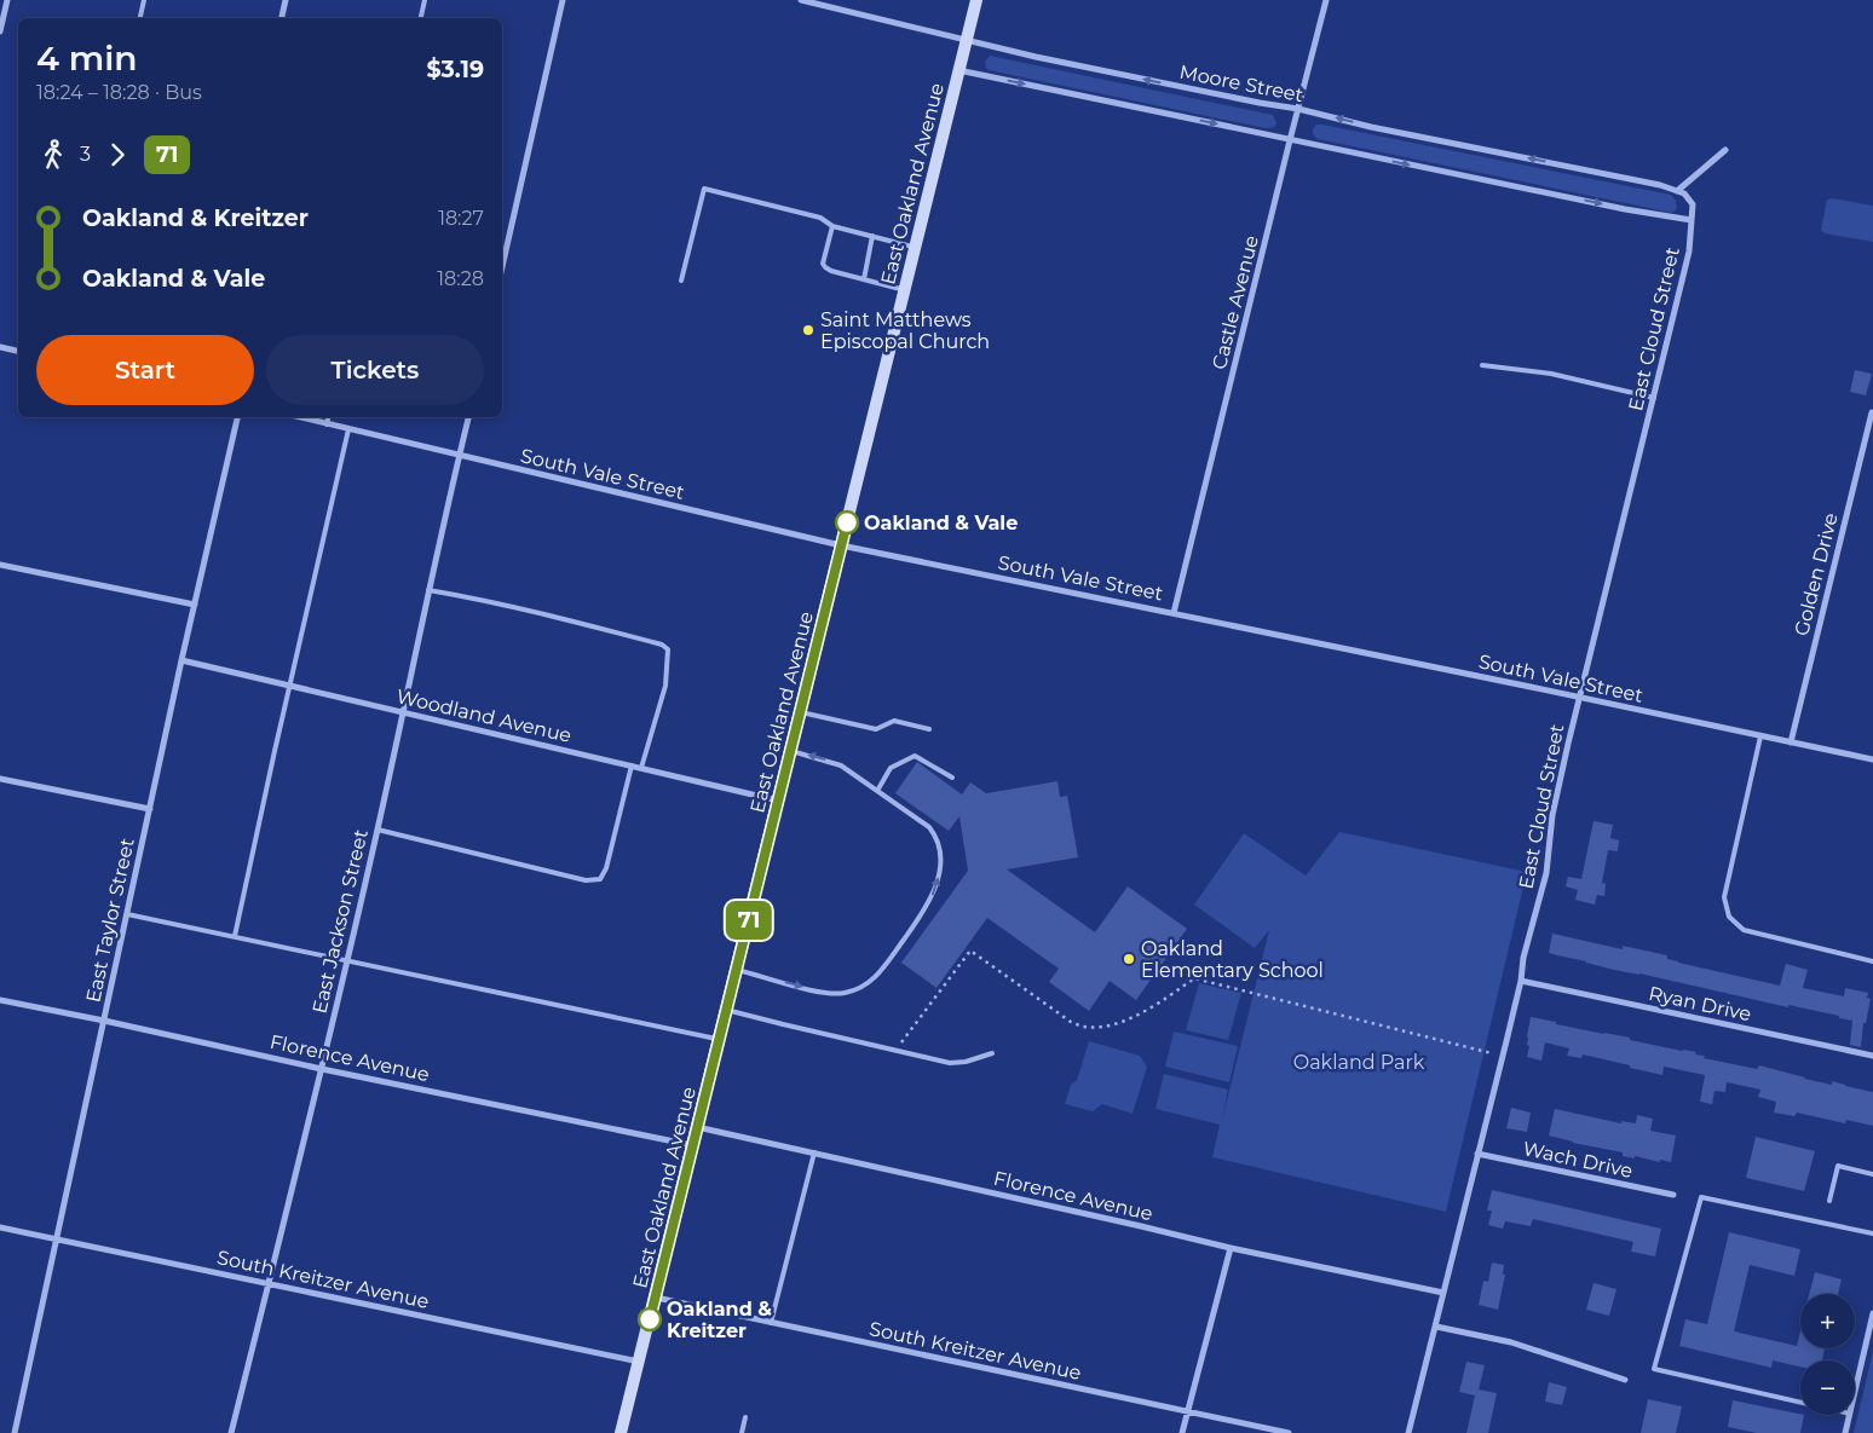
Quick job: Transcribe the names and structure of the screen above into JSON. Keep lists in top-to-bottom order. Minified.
{"streets":{"main road":["East Oakland Avenue"],"street":["Moore Street","Castle Avenue","East Cloud Street","South Vale Street","Golden Drive","Woodland Avenue","East Taylor Street","East Jackson Street","Ryan Drive","Florence Avenue","Wach Drive","South Kreitzer Avenue"]},"crossings":[["Moore Street","East Oakland Avenue"],["Moore Street","Castle Avenue"],["Moore Street","East Cloud Street"],["East Oakland Avenue","South Vale Street"],["East Oakland Avenue","Woodland Avenue"],["East Oakland Avenue","Florence Avenue"],["East Oakland Avenue","South Kreitzer Avenue"],["Castle Avenue","South Vale Street"],["East Cloud Street","South Vale Street"],["East Cloud Street","Ryan Drive"],["East Cloud Street","Florence Avenue"],["East Cloud Street","Wach Drive"],["South Vale Street","Golden Drive"],["South Vale Street","East Jackson Street"],["Woodland Avenue","East Taylor Street"],["Woodland Avenue","East Jackson Street"],["East Taylor Street","Florence Avenue"],["East Taylor Street","South Kreitzer Avenue"],["East Jackson Street","Florence Avenue"],["East Jackson Street","South Kreitzer Avenue"]],"parks":["Oakland Park"],"places":["Saint Matthews Episcopal Church","Oakland & Vale","Oakland Elementary School","Oakland & Kreitzer"],"lines":["bus line 71"],"page":{"on_map":"71","heading":["4 min","18:24 – 18:28 · Bus","$3.19"],"legs":["3","71"],"list":[{"name":"Oakland & Kreitzer","value":"18:27"},{"name":"Oakland & Vale","value":"18:28"}],"buttons":["Start","Tickets"],"map_buttons":["+","−"]}}
